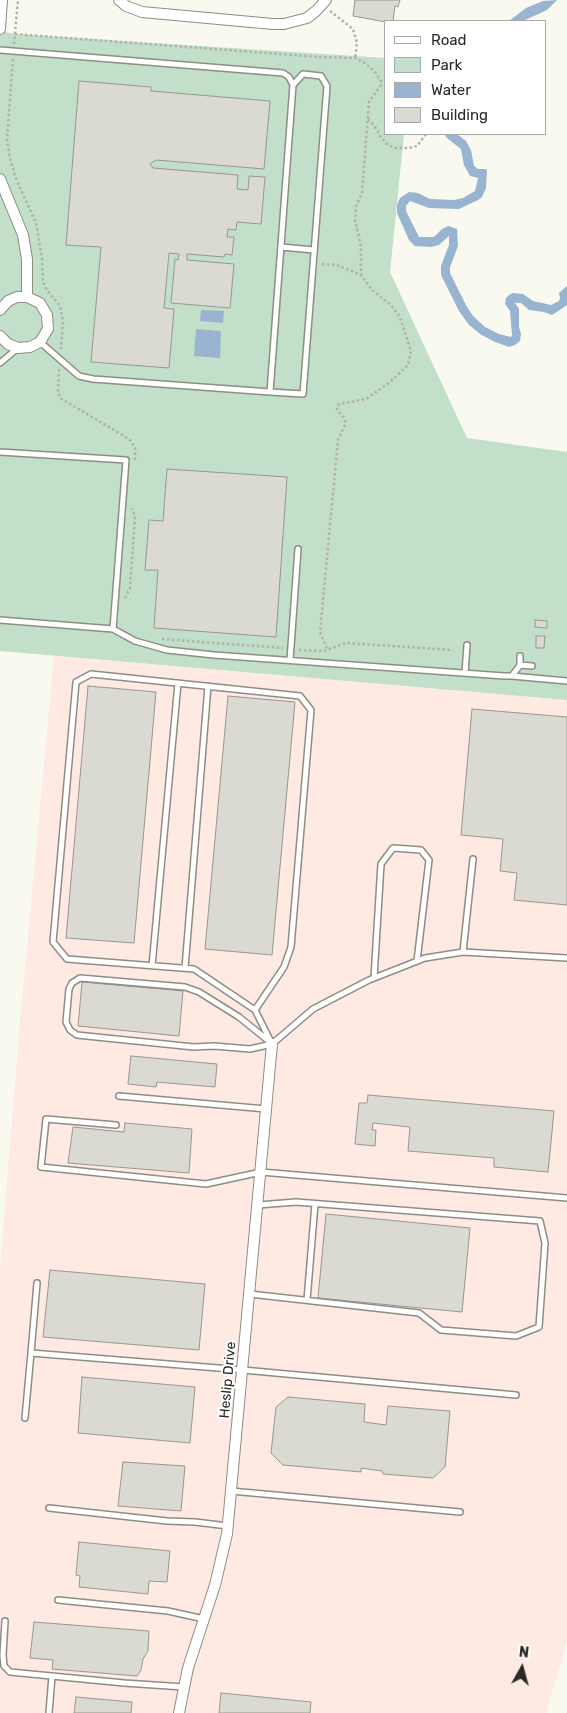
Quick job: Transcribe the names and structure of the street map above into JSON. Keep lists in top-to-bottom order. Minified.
{"streets":{"street":["Heslip Drive"]},"legend":["Road","Park","Water","Building"],"north":"top"}
